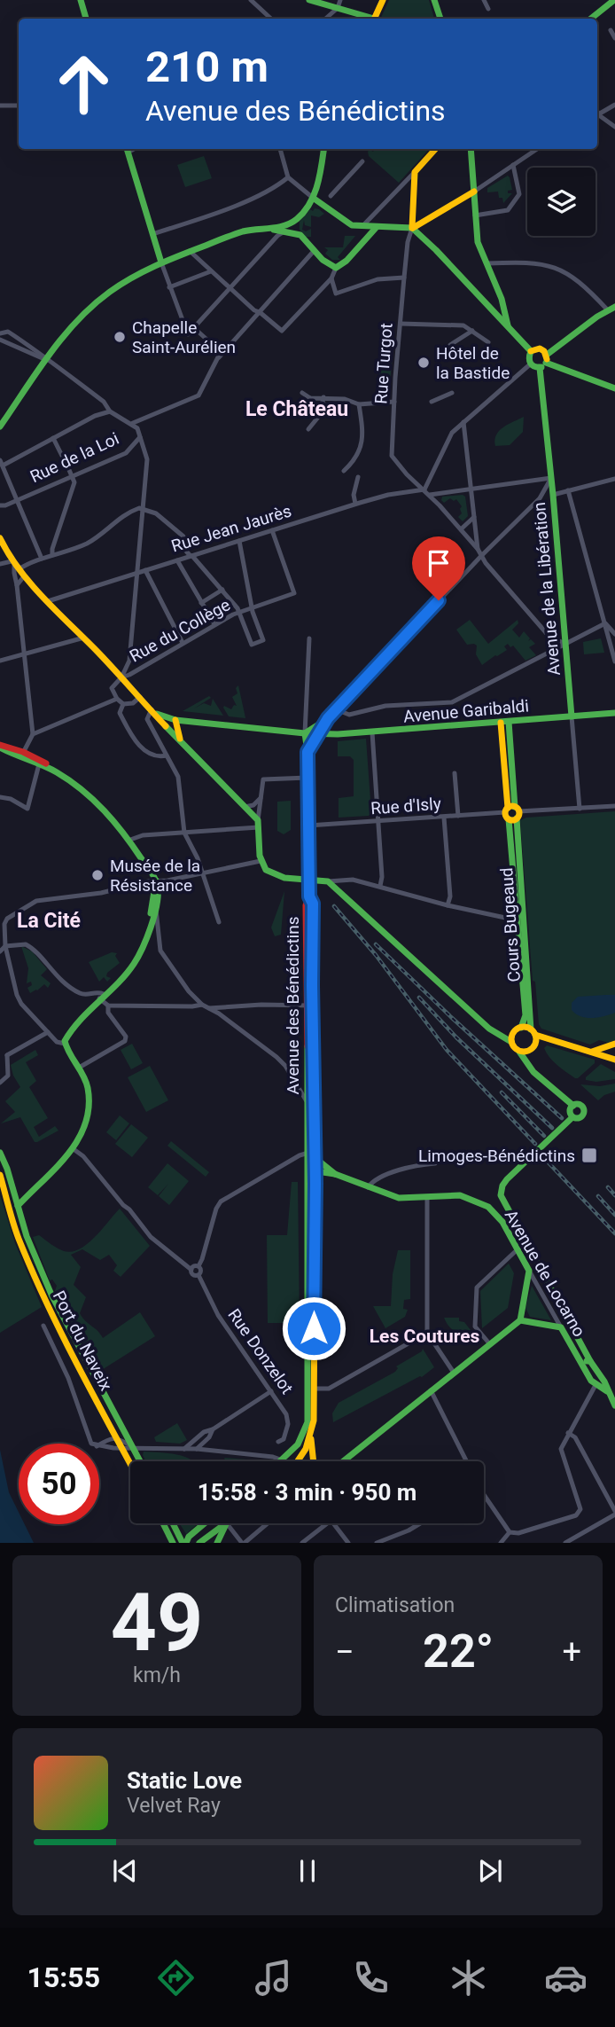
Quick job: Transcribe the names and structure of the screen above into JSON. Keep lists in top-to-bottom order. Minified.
{"streets":{"main road":["Avenue de la Libération","Avenue Garibaldi","Cours Bugeaud","Avenue des Bénédictins","Avenue de Locarno","Port du Naveix"],"street":["Rue Turgot","Rue de la Loi","Rue Jean Jaurès","Rue du Collège","Rue d'Isly","Rue Donzelot"]},"crossings":[["Rue Turgot","Rue Jean Jaurès"],["Rue Turgot","Avenue de la Libération"],["Rue Jean Jaurès","Rue du Collège"],["Avenue de la Libération","Avenue Garibaldi"],["Avenue de la Libération","Rue d'Isly"],["Avenue Garibaldi","Cours Bugeaud"],["Avenue Garibaldi","Avenue des Bénédictins"],["Rue d'Isly","Cours Bugeaud"],["Rue d'Isly","Avenue des Bénédictins"],["Avenue des Bénédictins","Avenue de Locarno"]],"districts":["Le Château","La Cité","Les Coutures"],"places":{"other":["Chapelle Saint-Aurélien","Hôtel de la Bastide","Musée de la Résistance"],"transit":["Limoges-Bénédictins"]},"page":{"turn":["210 m","Avenue des Bénédictins"],"limit":"50","trip":"15:58 · 3 min · 950 m","tile":[["49","km/h"],"Climatisation"],"heat":["−","22°","+"],"song":["Static Love","Velvet Ray"],"tabs":"15:55"}}
